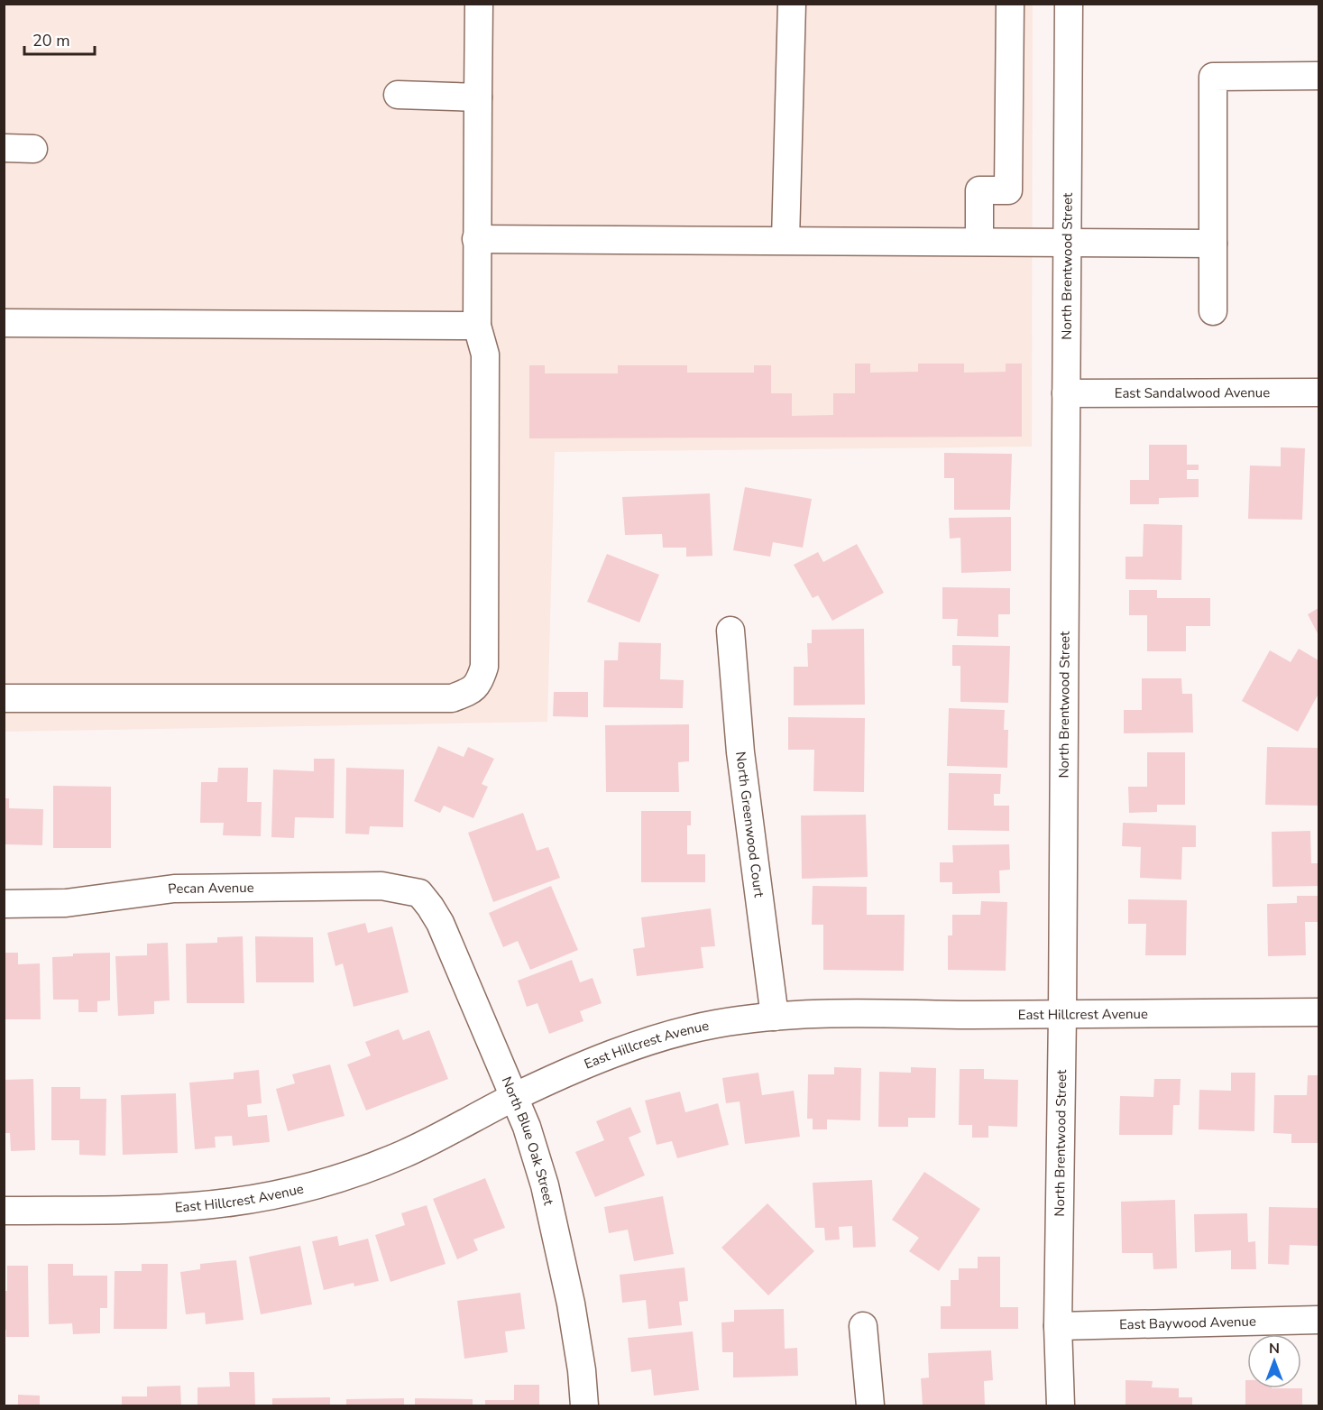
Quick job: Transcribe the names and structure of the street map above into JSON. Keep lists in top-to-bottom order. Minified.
{"streets":{"street":["North Brentwood Street","East Sandalwood Avenue","North Greenwood Court","Pecan Avenue","East Hillcrest Avenue","North Blue Oak Street","East Baywood Avenue"]},"crossings":[["North Brentwood Street","East Sandalwood Avenue"],["North Brentwood Street","East Hillcrest Avenue"],["North Brentwood Street","East Baywood Avenue"],["North Greenwood Court","East Hillcrest Avenue"],["Pecan Avenue","North Blue Oak Street"],["East Hillcrest Avenue","North Blue Oak Street"]],"scale_bar":"20 m","north":"top"}
